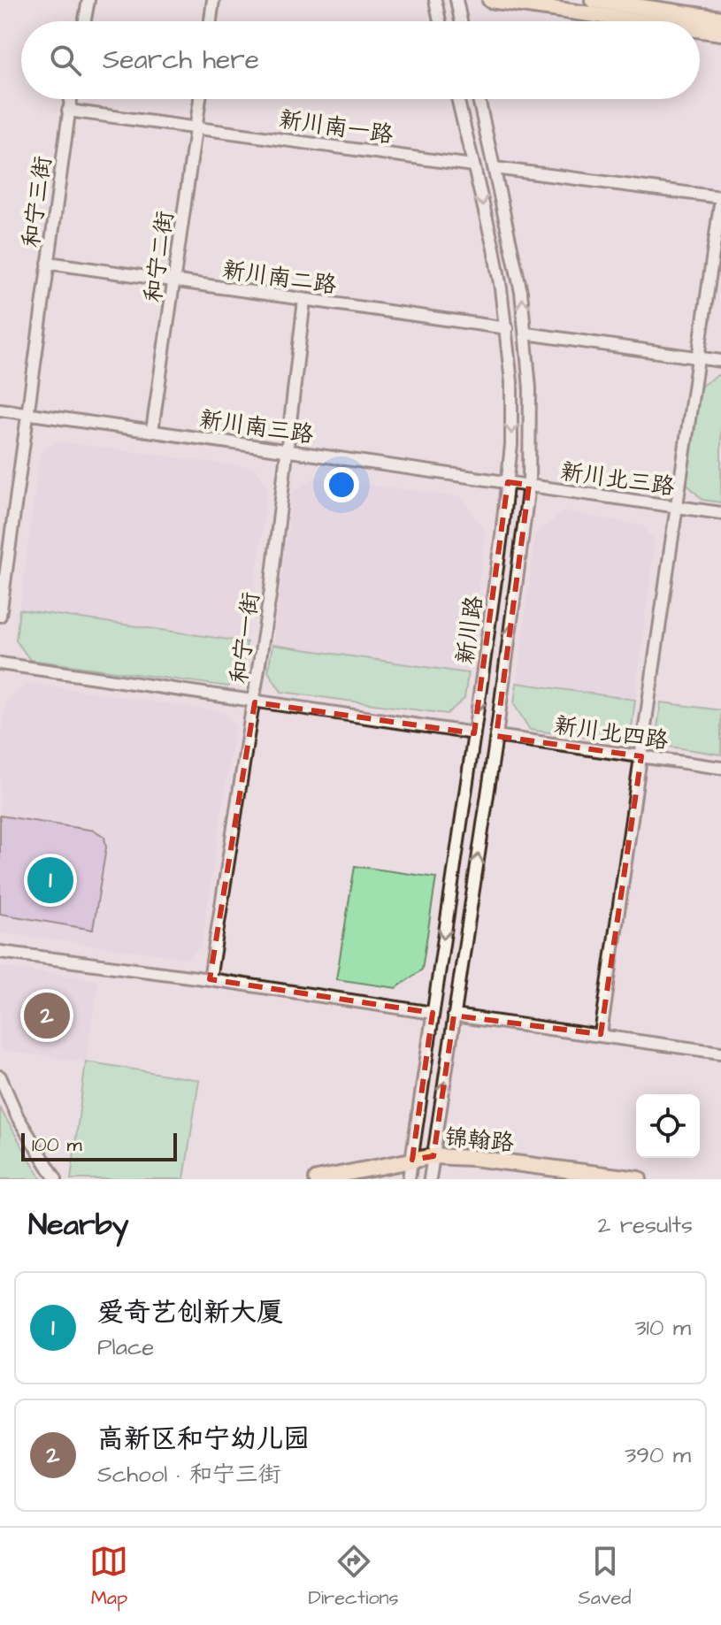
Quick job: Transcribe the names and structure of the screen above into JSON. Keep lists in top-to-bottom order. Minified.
{"streets":{"main road":["锦翰路"],"street":["新川南一路","和宁三街","和宁二街","新川南二路","新川南三路","新川北三路","新川路","和宁一街","新川北四路"]},"crossings":[["新川南一路","和宁三街"],["新川南一路","和宁二街"],["新川南一路","新川路"],["和宁三街","新川南二路"],["和宁三街","新川南三路"],["和宁二街","新川南二路"],["和宁二街","新川南三路"],["新川南二路","新川路"],["新川南二路","和宁一街"],["新川南三路","新川北三路"],["新川南三路","新川路"],["新川南三路","和宁一街"],["新川北三路","新川路"],["新川路","新川北四路"],["新川路","锦翰路"]],"scale_bar":"100 m","page":{"search":"Search here","pins":["1","2"],"scale":"100 m","heading":["Nearby","2 results"],"list":[{"mark":"1","name":"爱奇艺创新大厦","note":"Place","value":"310 m"},{"mark":"2","name":"高新区和宁幼儿园","note":"School · 和宁三街","value":"390 m"}],"nav":["Map","Directions","Saved"]}}
